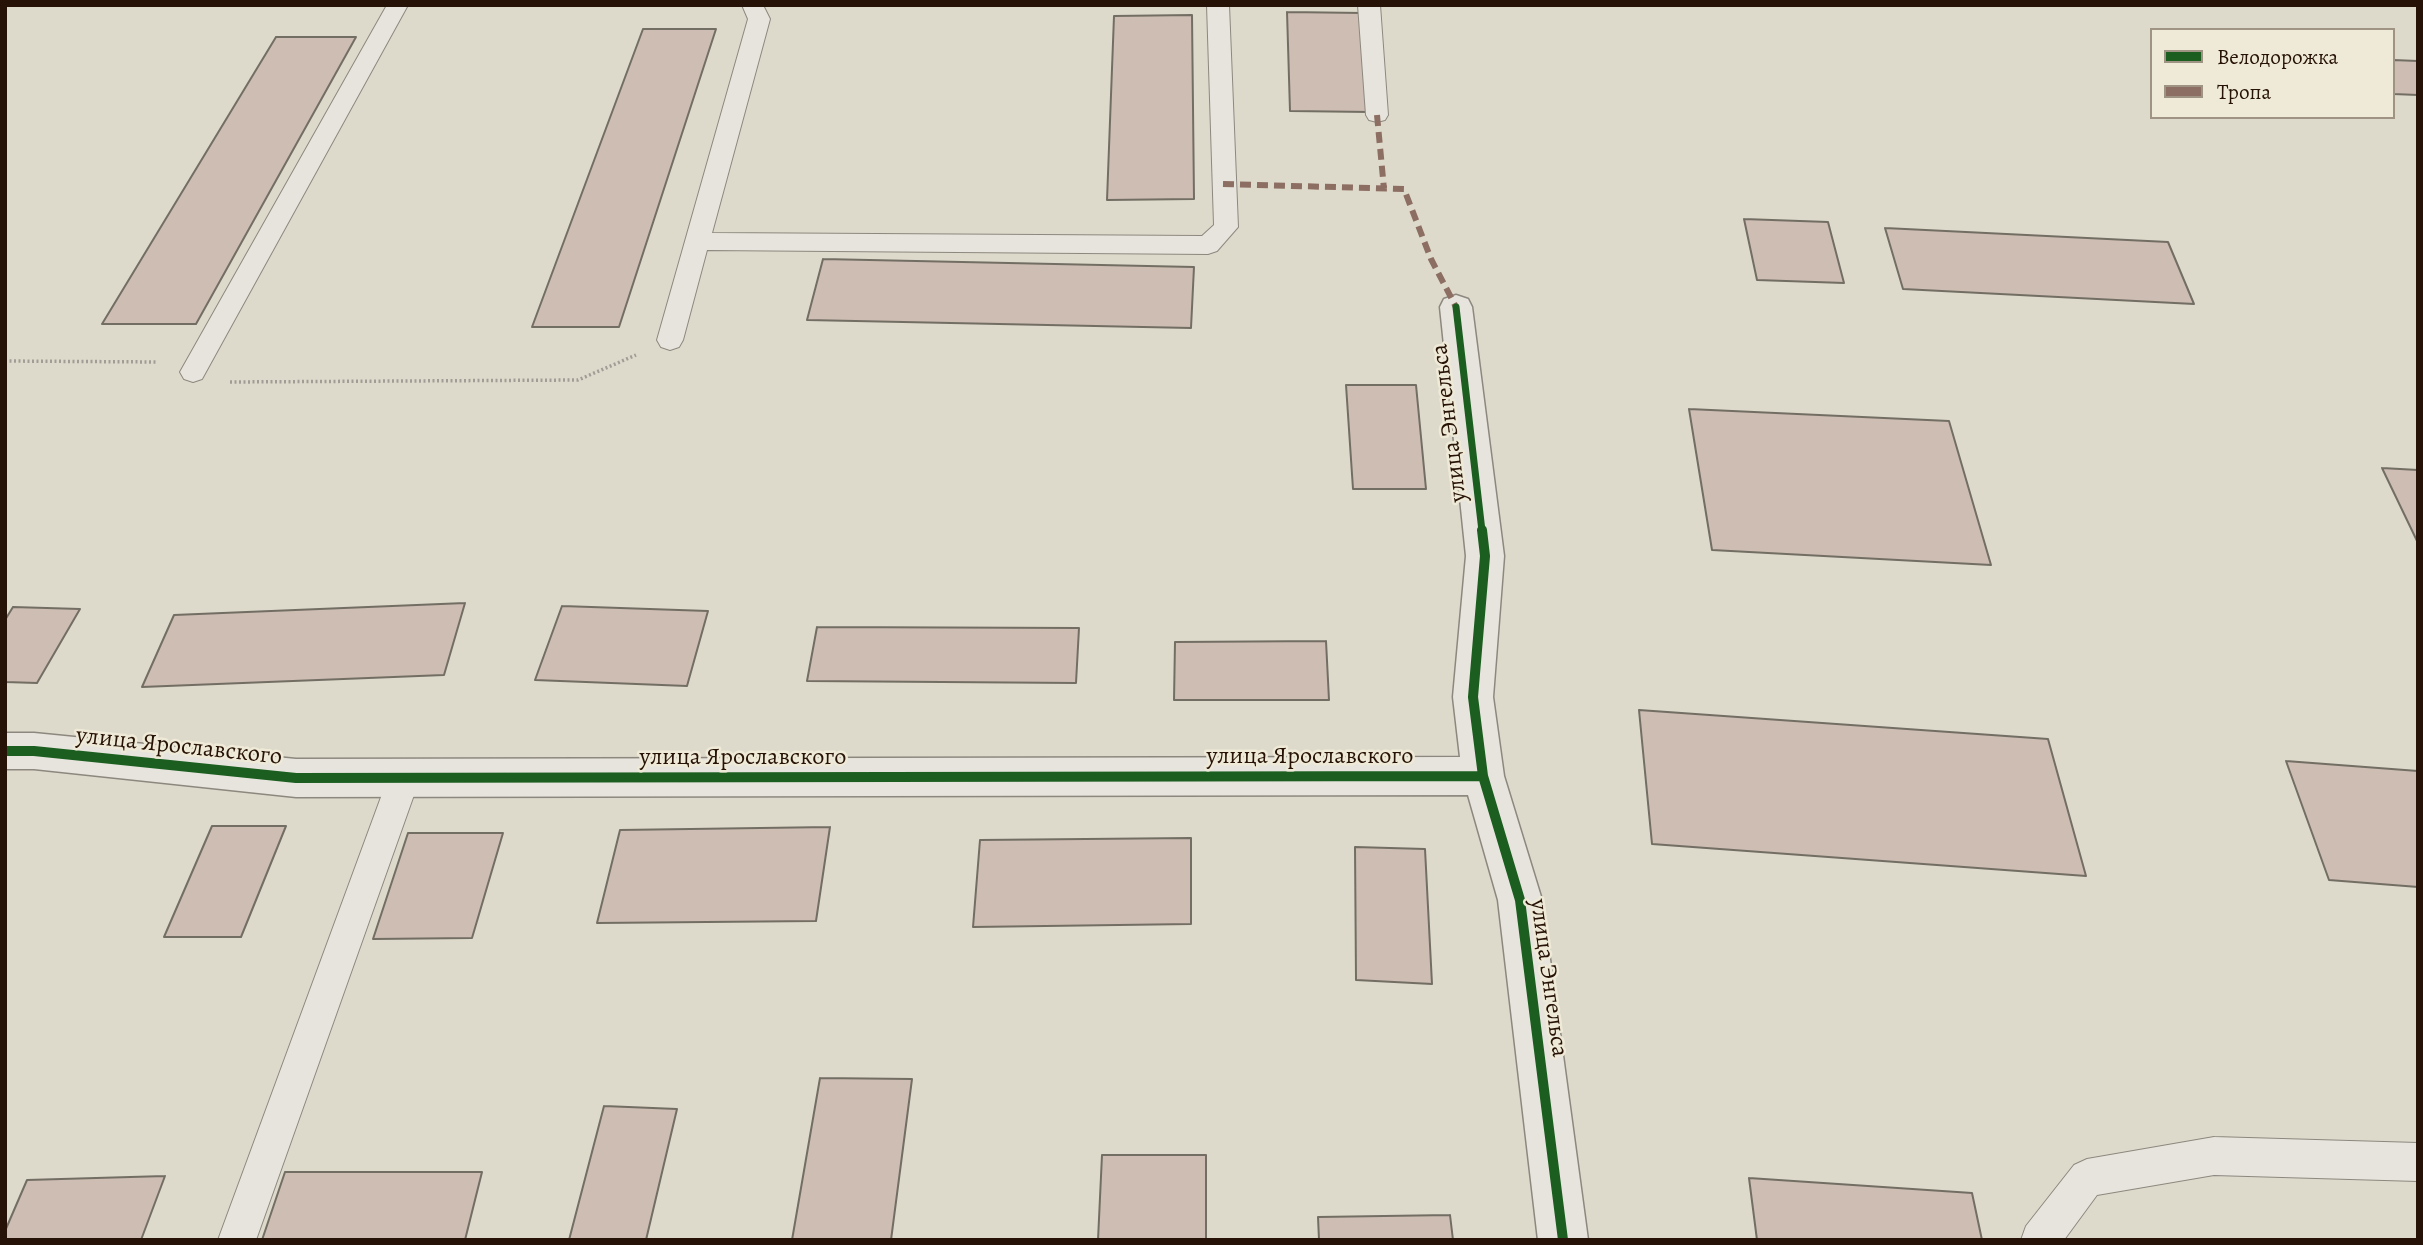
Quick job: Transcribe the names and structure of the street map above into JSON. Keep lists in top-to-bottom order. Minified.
{"streets":{"street":["улица Энгельса","улица Ярославского"]},"crossings":[["улица Энгельса","улица Ярославского"]],"legend":["Велодорожка","Тропа"]}
